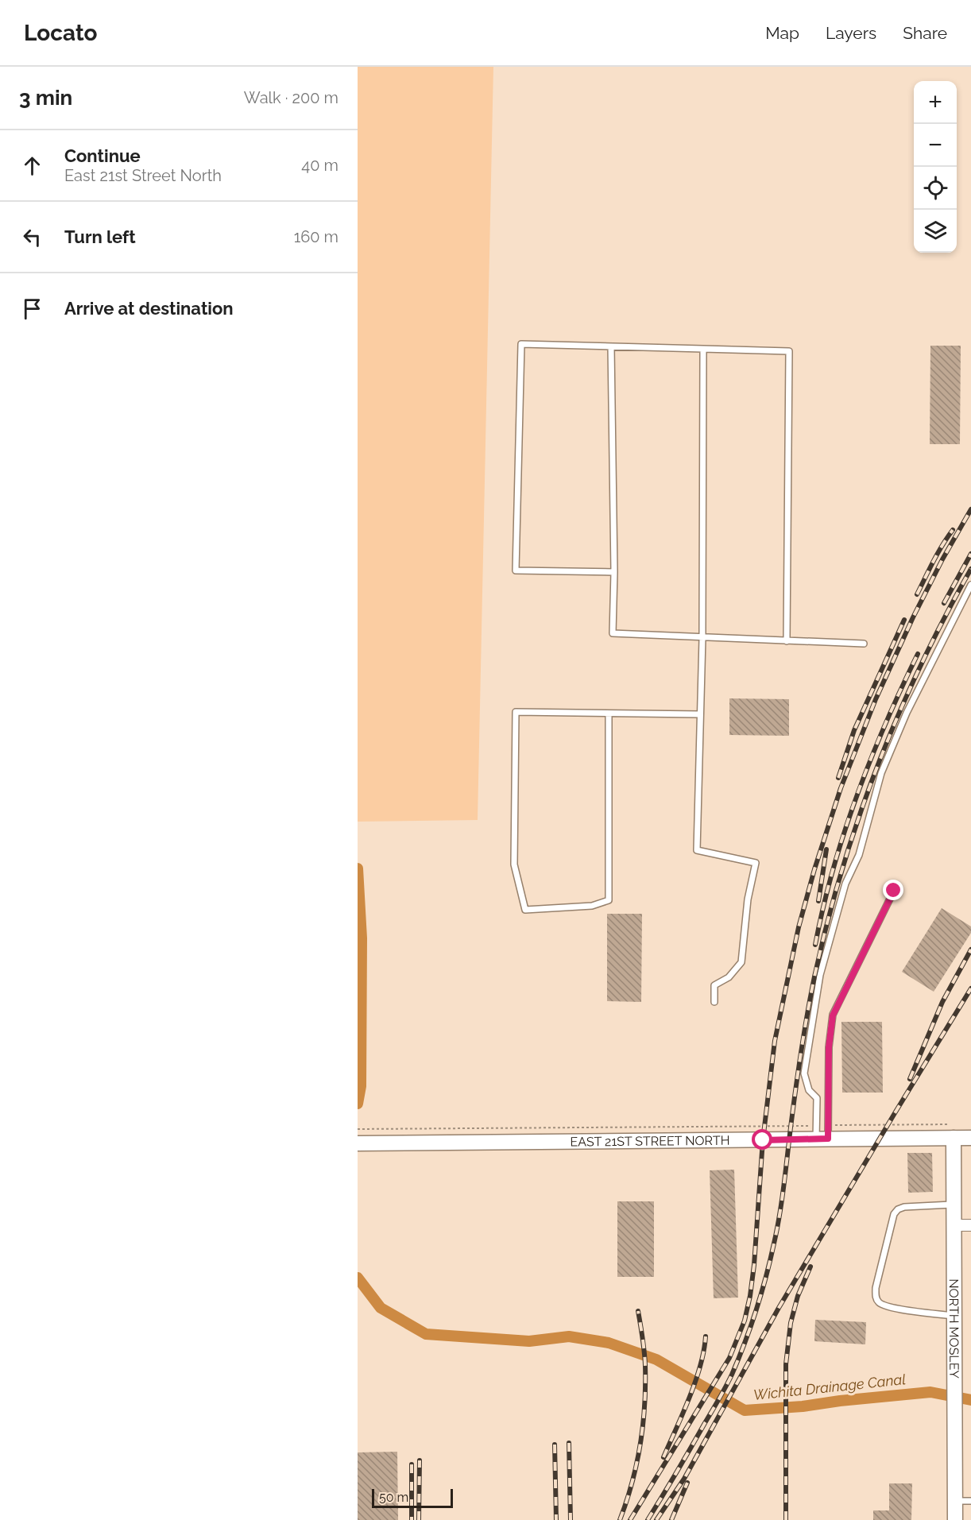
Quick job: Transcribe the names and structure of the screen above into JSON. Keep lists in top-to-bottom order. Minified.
{"streets":{"main road":["EAST 21ST STREET NORTH","NORTH MOSLEY"]},"crossings":[["EAST 21ST STREET NORTH","NORTH MOSLEY"]],"water":["Wichita Drainage Canal"],"scale_bar":"50 m","page":{"header":"Locato","nav":["Map","Layers","Share"],"heading":["3 min","Walk · 200 m"],"map_buttons":["+","−"],"list":[["Continue","East 21st Street North","40 m"],["Turn left","160 m"],"Arrive at destination"],"scale":"50 m"}}
